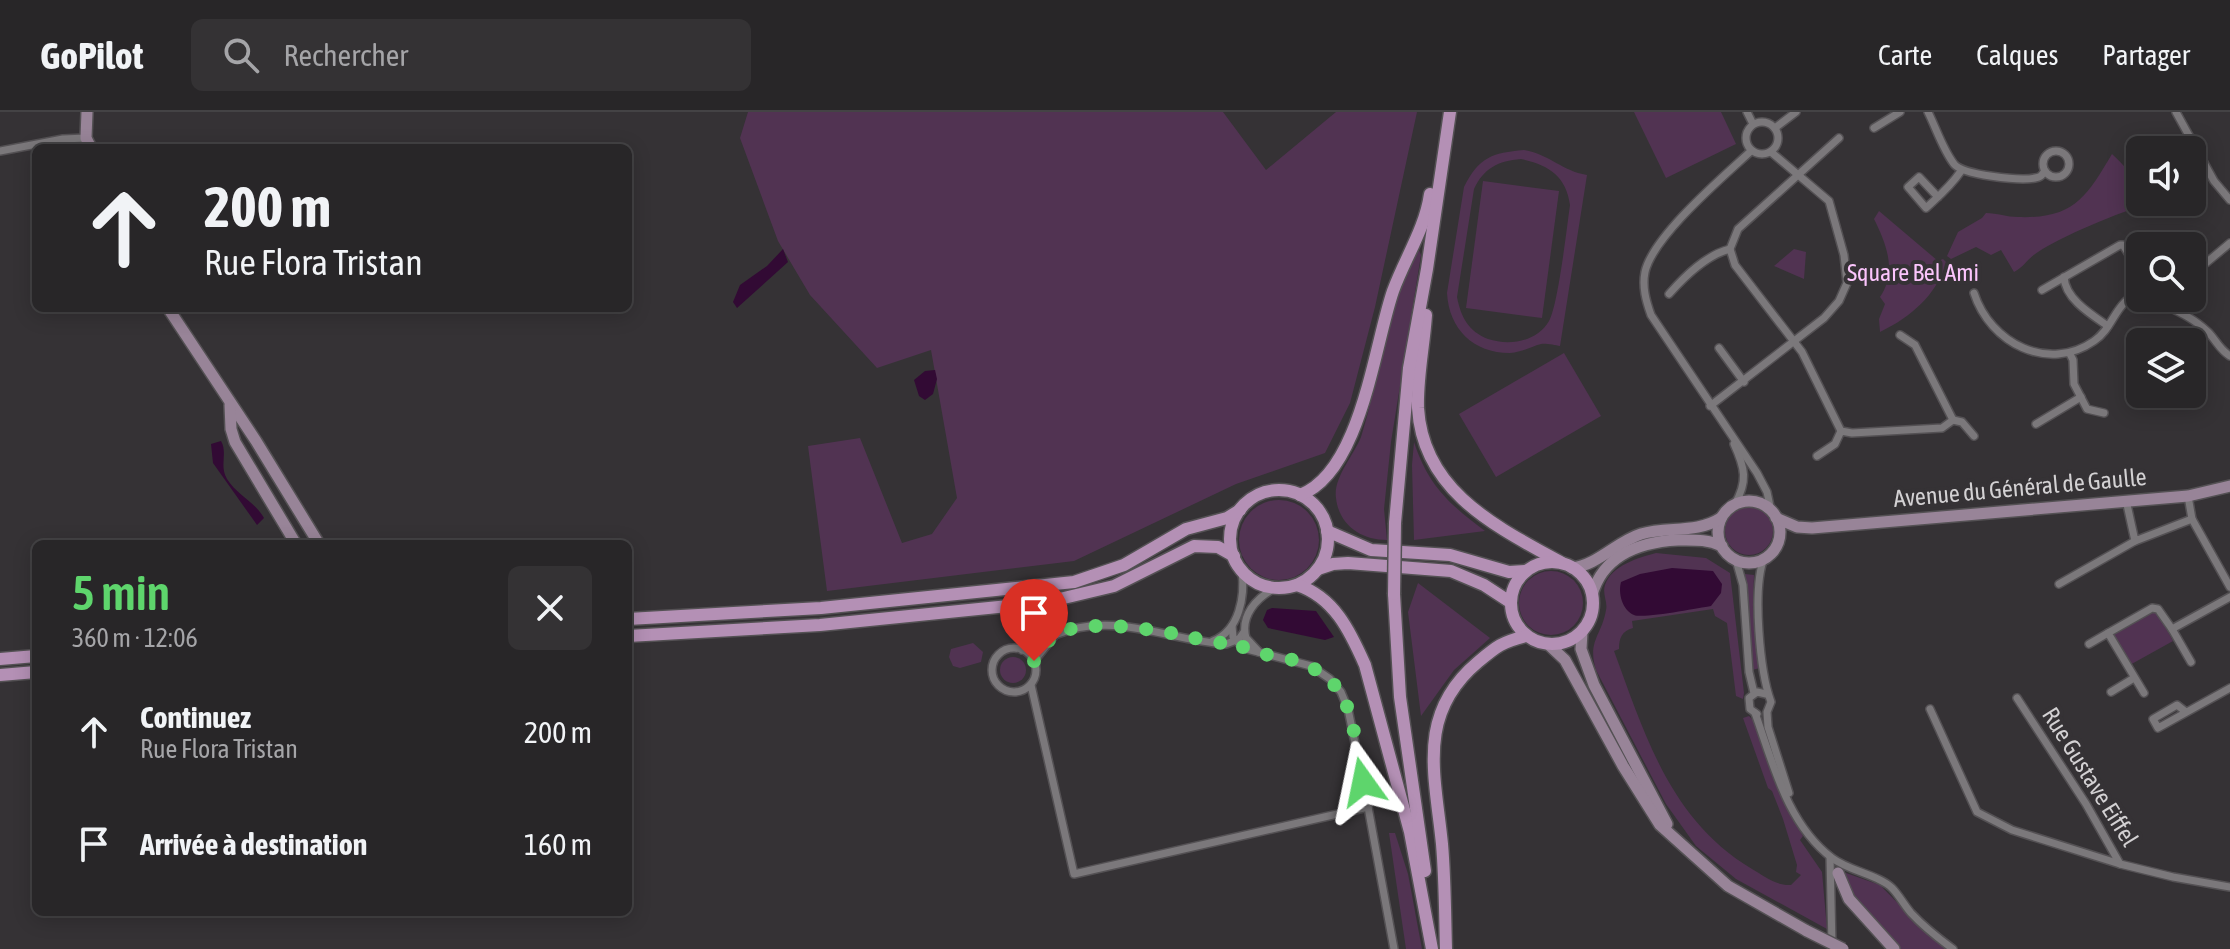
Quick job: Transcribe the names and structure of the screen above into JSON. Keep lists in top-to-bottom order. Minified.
{"streets":{"main road":["Avenue du Général de Gaulle"],"street":["Rue Gustave Eiffel"]},"parks":["Square Bel Ami"],"page":{"header":"GoPilot","search":"Rechercher","nav":["Carte","Calques","Partager"],"turn":["200 m","Rue Flora Tristan"],"heading":["5 min","360 m · 12:06"],"list":[{"name":"Continuez","note":"Rue Flora Tristan","value":"200 m"},{"name":"Arrivée à destination","value":"160 m"}]}}
